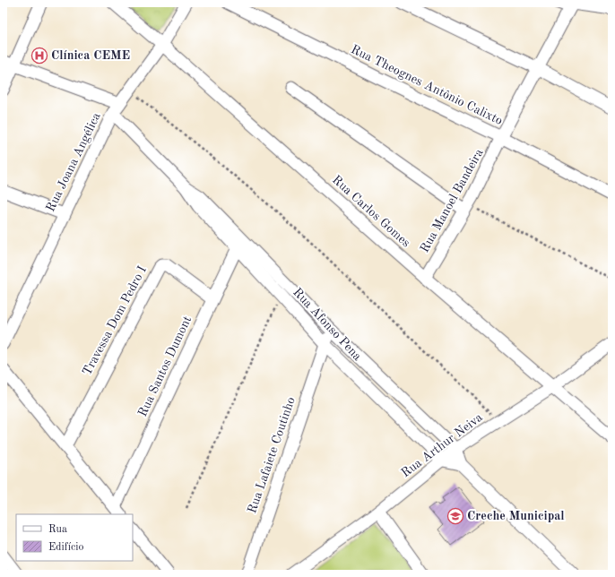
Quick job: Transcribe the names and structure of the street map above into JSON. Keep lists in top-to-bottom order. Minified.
{"streets":{"street":["Rua Theognes Antônio Calixto","Rua Joana Angélica","Rua Manoel Bandeira","Rua Carlos Gomes","Travessa Dom Pedro I","Rua Afonso Pena","Rua Santos Dumont","Rua Arthur Neiva","Rua Lafaiete Coutinho"]},"crossings":[["Rua Theognes Antônio Calixto","Rua Manoel Bandeira"],["Rua Joana Angélica","Rua Carlos Gomes"],["Rua Joana Angélica","Rua Afonso Pena"],["Rua Manoel Bandeira","Rua Carlos Gomes"],["Rua Carlos Gomes","Rua Arthur Neiva"],["Travessa Dom Pedro I","Rua Santos Dumont"],["Rua Afonso Pena","Rua Santos Dumont"],["Rua Afonso Pena","Rua Arthur Neiva"],["Rua Afonso Pena","Rua Lafaiete Coutinho"]],"places":{"hospital":["Clínica CEME"],"school or university":["Creche Municipal"]},"legend":["Rua","Edifício"]}
